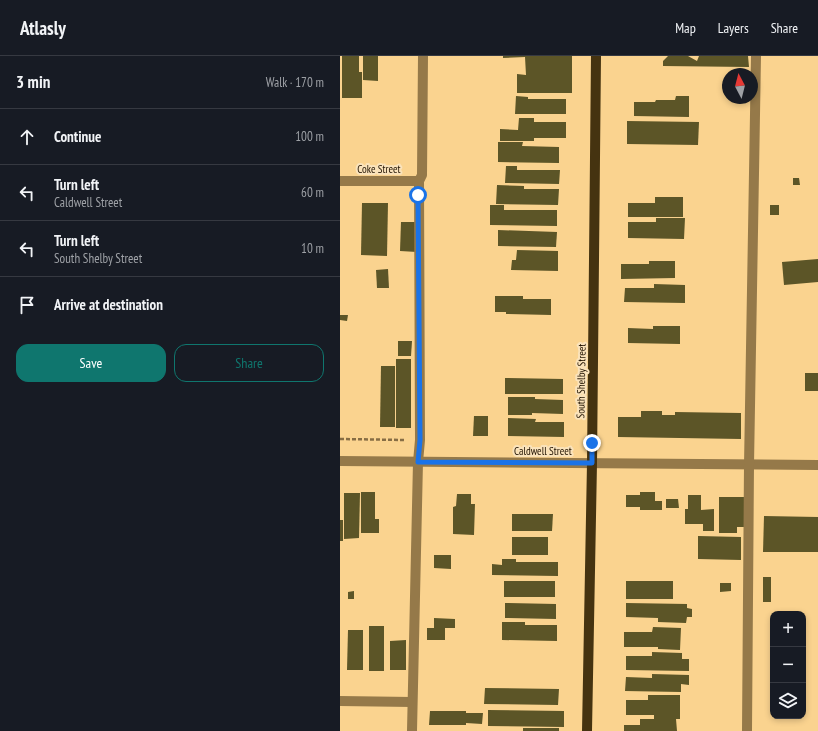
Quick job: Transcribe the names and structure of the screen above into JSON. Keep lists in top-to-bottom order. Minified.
{"streets":{"main road":["South Shelby Street"],"street":["Coke Street","Caldwell Street"]},"crossings":[["South Shelby Street","Caldwell Street"]],"north":"top","page":{"header":"Atlasly","nav":["Map","Layers","Share"],"heading":["3 min","Walk · 170 m"],"list":[["Continue","100 m"],["Turn left","Caldwell Street","60 m"],["Turn left","South Shelby Street","10 m"],"Arrive at destination"],"buttons":["Save","Share"],"map_buttons":["+","−"]}}
